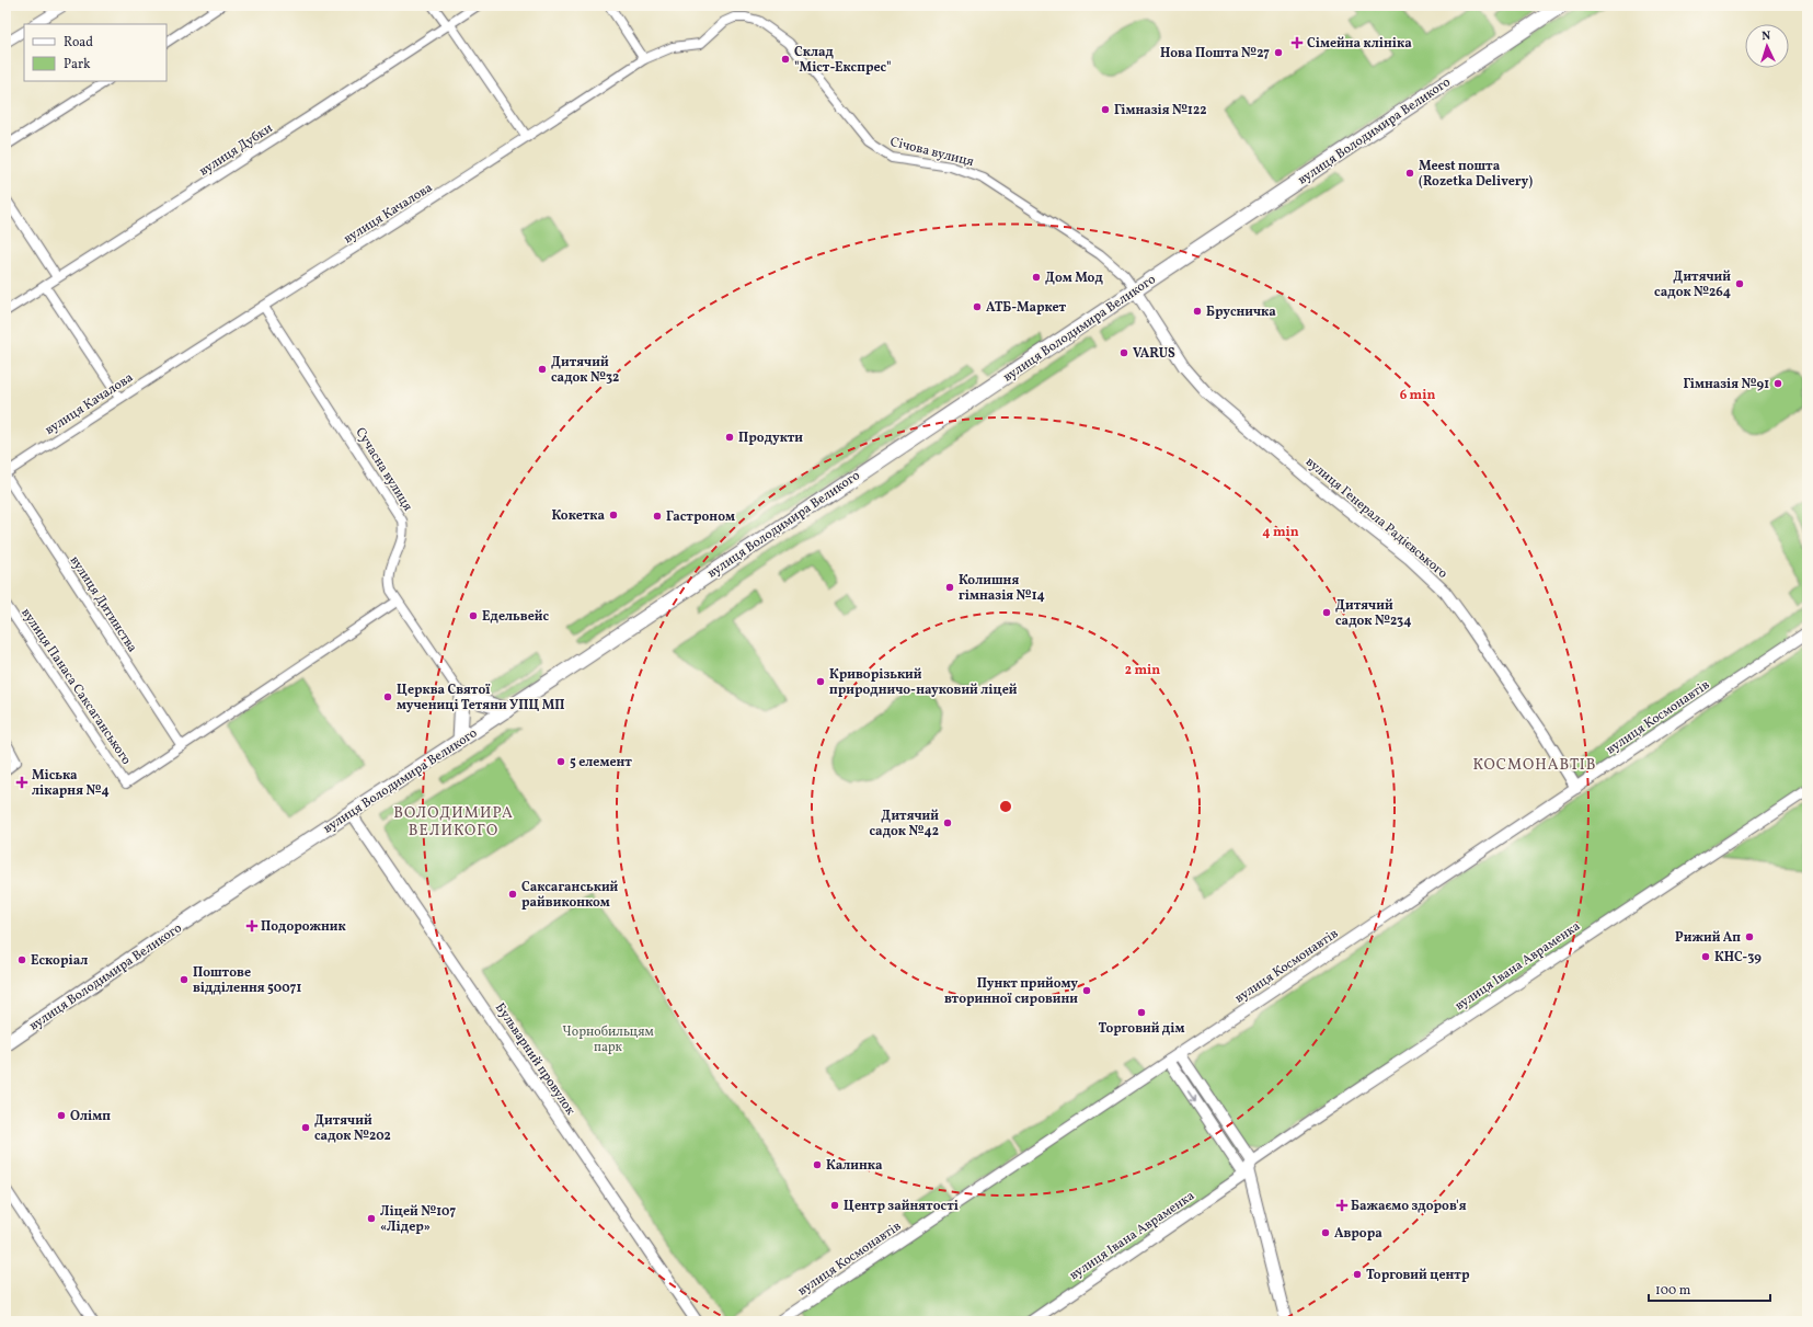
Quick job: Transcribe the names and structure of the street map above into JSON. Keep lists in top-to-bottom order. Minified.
{"streets":{"main road":["вулиця Володимира Великого"],"street":["вулиця Дубки","Січова вулиця","вулиця Качалова","Сучасна вулиця","вулиця Генерала Радієвського","вулиця Дитинства","вулиця Панаса Саксаганського","вулиця Космонавтів","вулиця Івана Авраменка","Бульварний провулок"]},"crossings":[["вулиця Володимира Великого","Січова вулиця"],["вулиця Володимира Великого","вулиця Генерала Радієвського"],["вулиця Володимира Великого","Бульварний провулок"],["Січова вулиця","вулиця Качалова"],["Січова вулиця","вулиця Генерала Радієвського"],["вулиця Качалова","Сучасна вулиця"],["вулиця Качалова","вулиця Дитинства"],["вулиця Генерала Радієвського","вулиця Космонавтів"],["вулиця Дитинства","вулиця Панаса Саксаганського"]],"districts":["КОСМОНАВТІВ","ВОЛОДИМИРА ВЕЛИКОГО"],"parks":["Чорнобильцям парк"],"places":{"health":["Сімейна клініка","Міська лікарня №4","Подорожник","Бажаємо здоров'я"],"other":["Нова Пошта №27","Склад \"Міст-Експрес\"","Гімназія №122","Meest пошта (Rozetka Delivery)","Дом Мод","Дитячий садок №264","АТБ-Маркет","Брусничка","VARUS","Дитячий садок №32","Гімназія №91","Продукти","Кокетка","Гастроном","Колишня гімназія №14","Дитячий садок №234","Едельвейс","Криворізький природничо-науковий ліцей","Церква Святої мучениці Тетяни УПЦ МП","5 елемент","Дитячий садок №42","Саксаганський райвиконком","Рижий Ап","КНС-39","Ескоріал","Поштове відділення 50071","Пункт прийому вторинної сировини","Торговий дім","Олімп","Дитячий садок №202","Калинка","Центр зайнятості","Ліцей №107 «Лідер»","Аврора","Торговий центр"]},"legend":["Road","Park"],"scale_bar":"100 m","north":"top","rings":["6 min","4 min","2 min"]}
